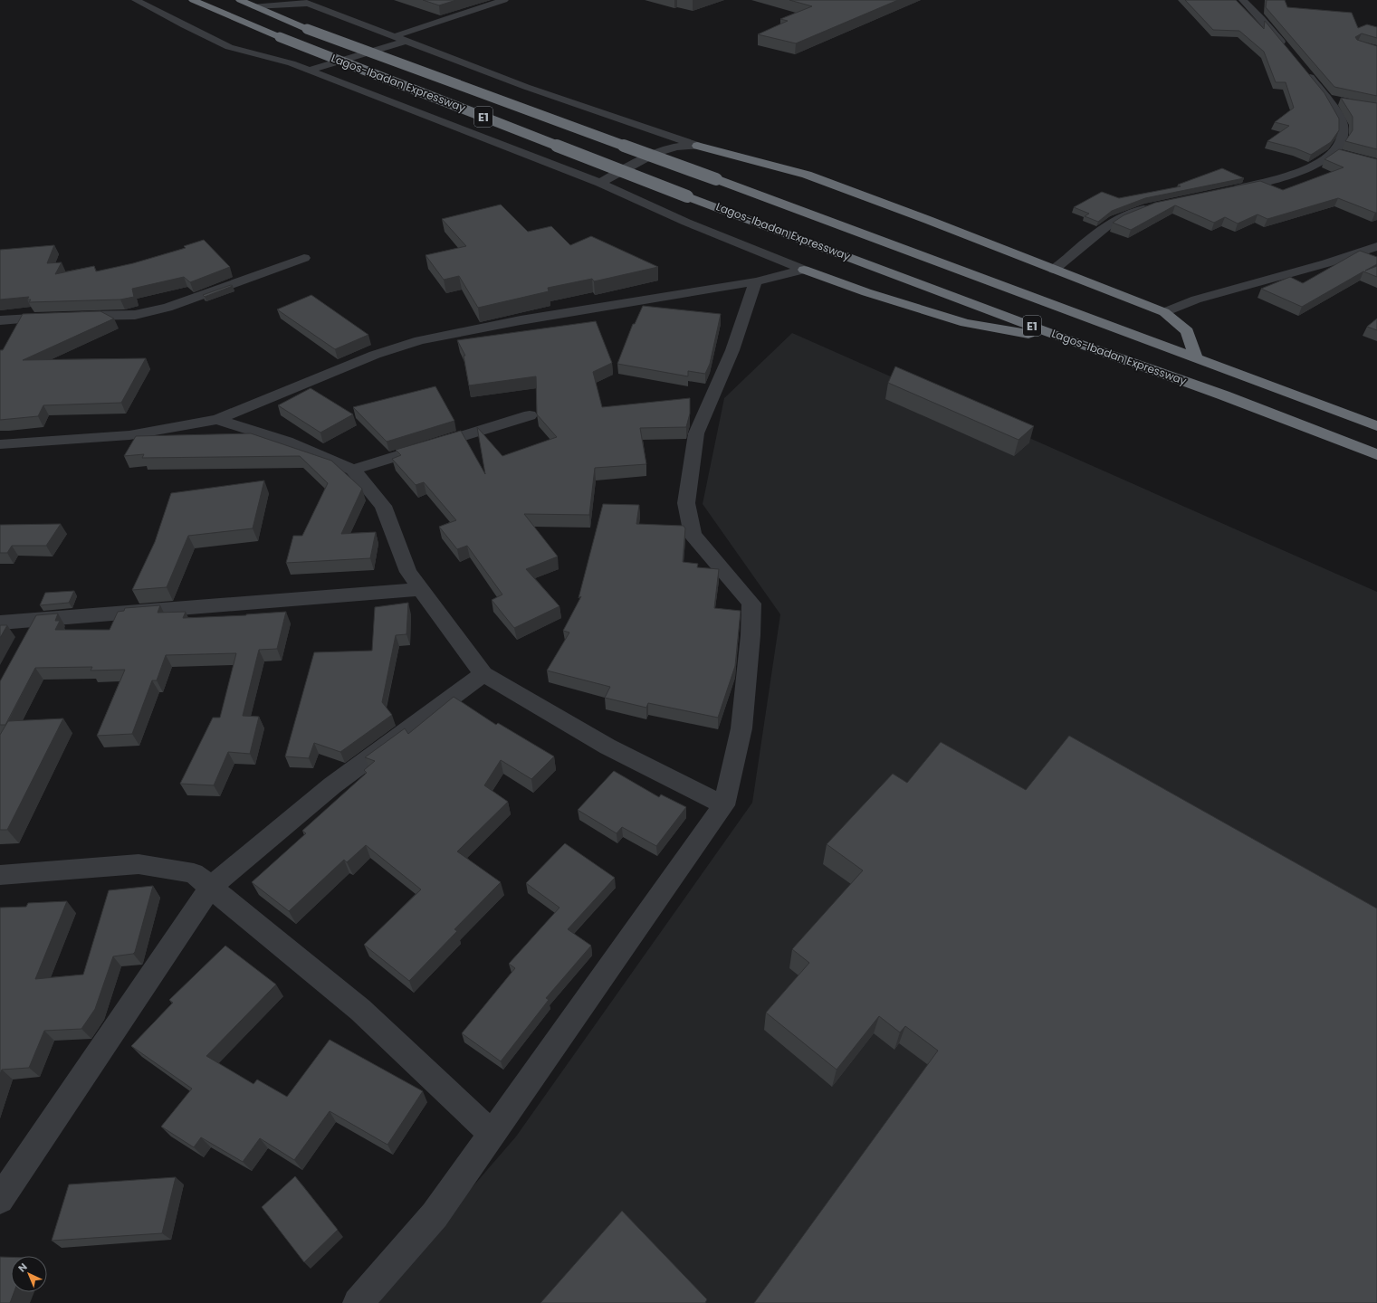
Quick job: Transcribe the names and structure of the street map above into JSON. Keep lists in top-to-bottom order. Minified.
{"streets":{"highway":["Lagos-Ibadan Expressway","E1"]},"north":"top left"}
